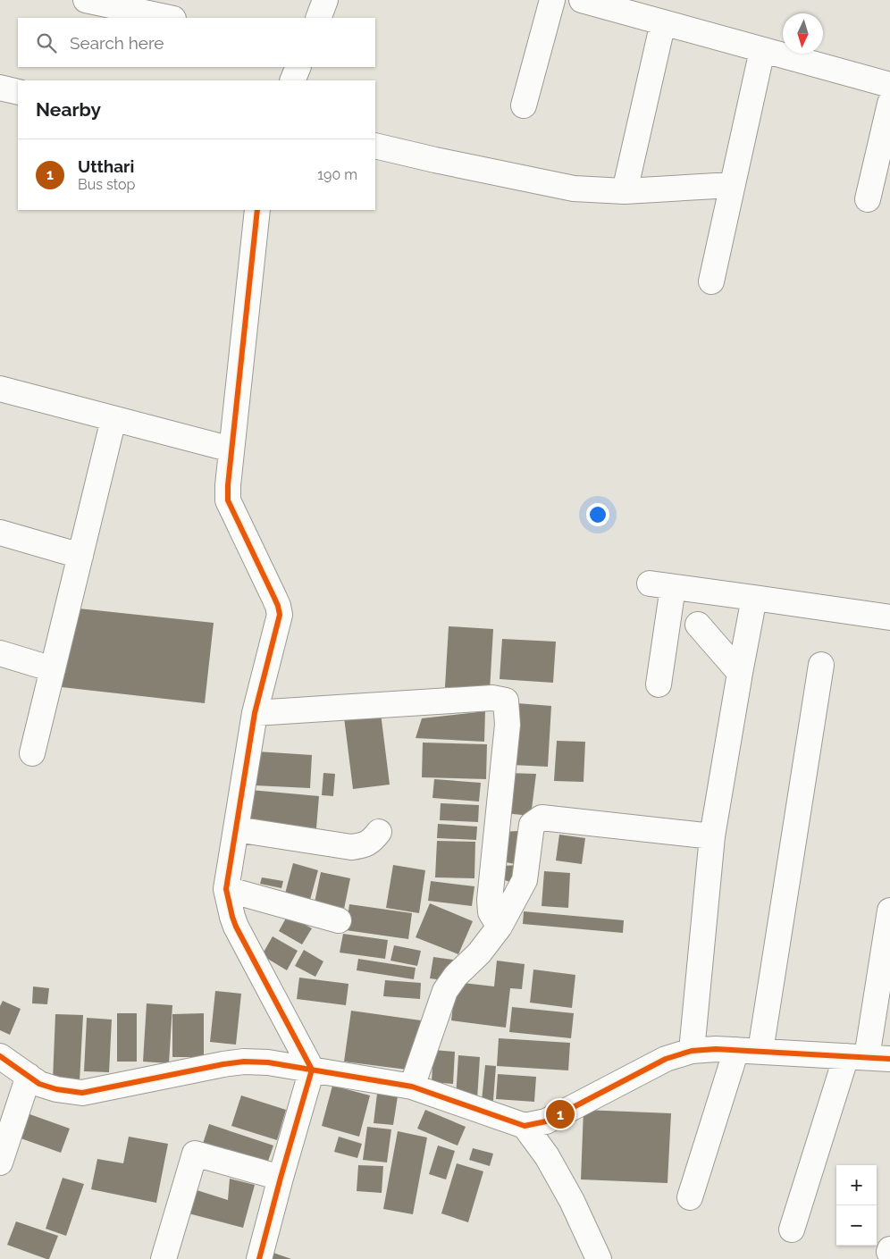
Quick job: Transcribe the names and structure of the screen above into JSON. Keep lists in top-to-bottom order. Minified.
{"north":"bottom","page":{"search":"Search here","heading":"Nearby","list":[{"mark":"1","name":"Utthari","note":"Bus stop","value":"190 m"}],"pins":"1","map_buttons":["+","−"]}}
